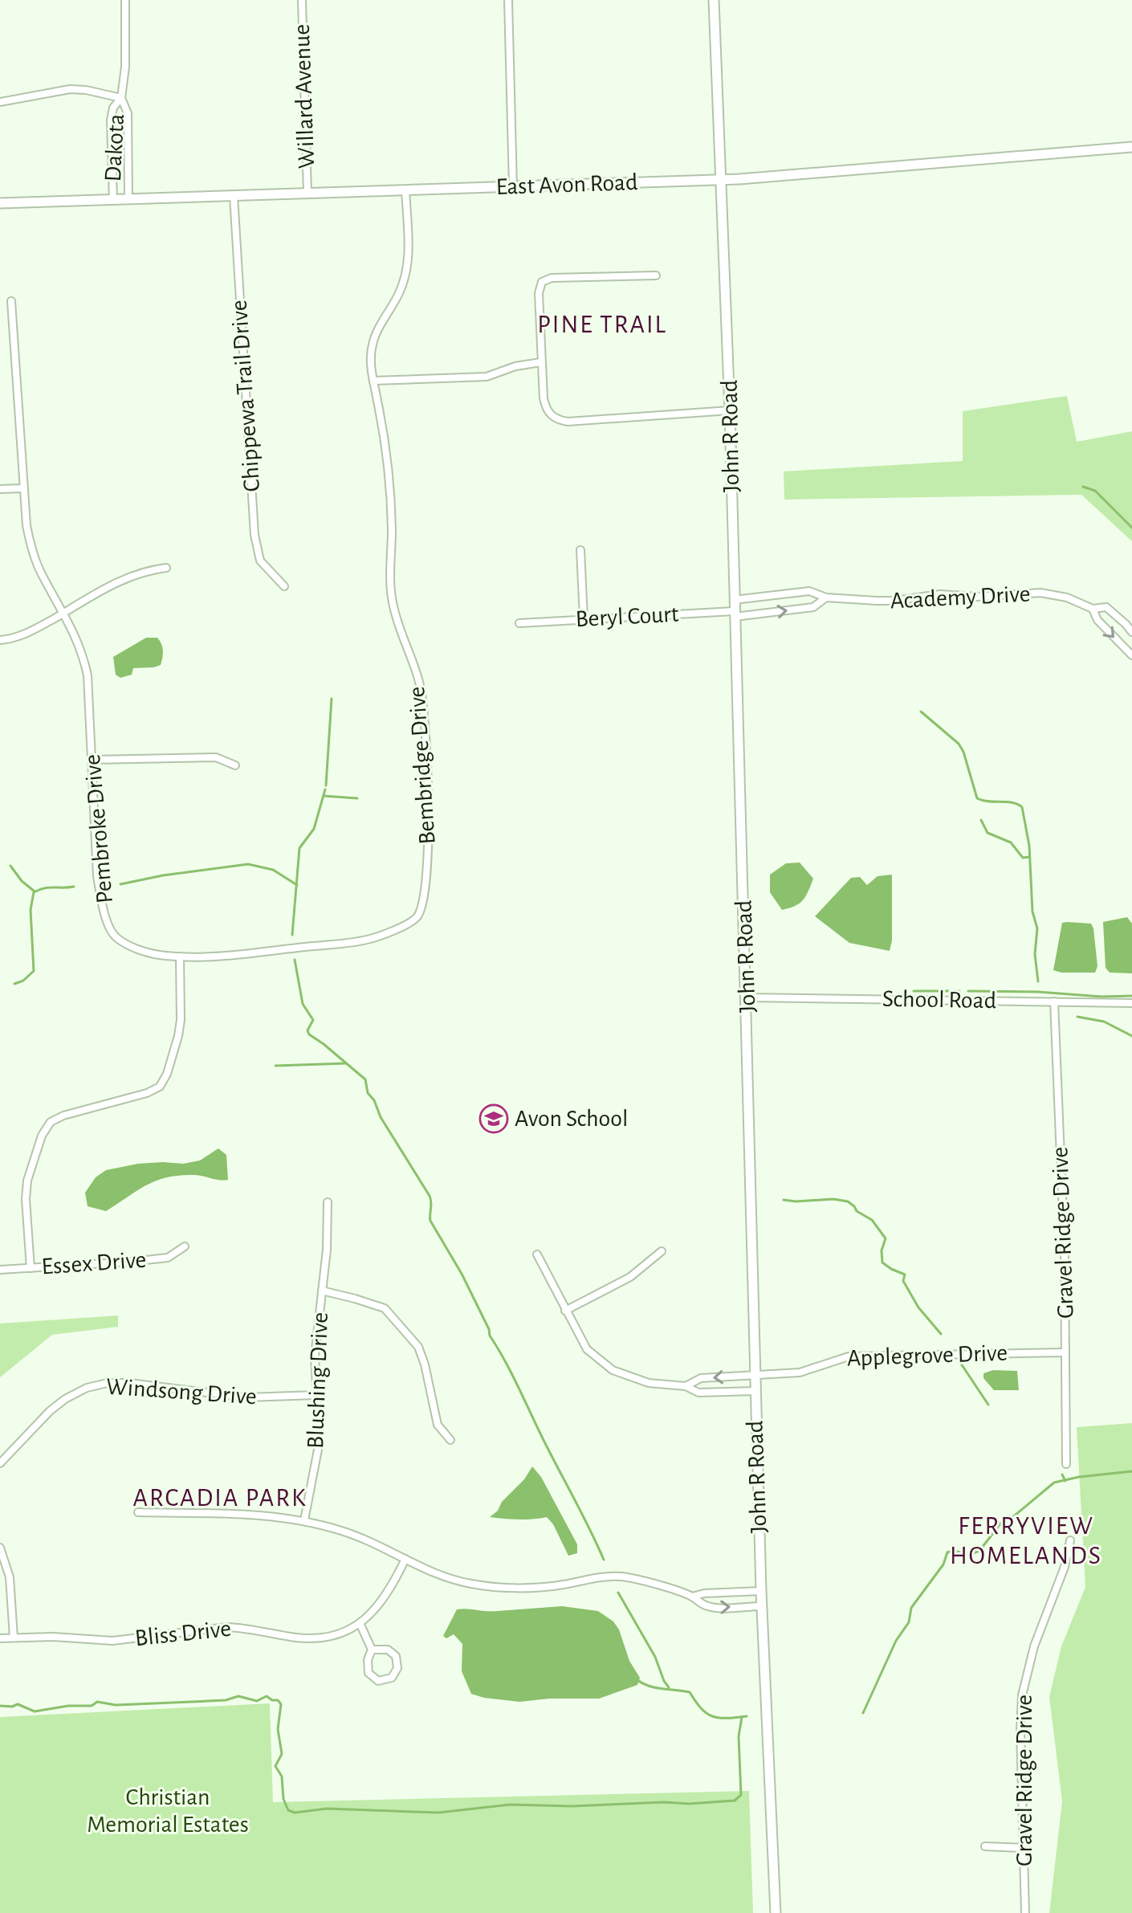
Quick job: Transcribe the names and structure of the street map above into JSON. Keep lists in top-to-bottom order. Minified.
{"streets":{"main road":["East Avon Road","John R Road"],"street":["Willard Avenue","Dakota","Chippewa Trail Drive","Academy Drive","Beryl Court","Bembridge Drive","Pembroke Drive","School Road","Gravel Ridge Drive","Essex Drive","Applegrove Drive","Blushing Drive","Windsong Drive","Bliss Drive"]},"crossings":[["Willard Avenue","East Avon Road"],["Dakota","East Avon Road"],["East Avon Road","Chippewa Trail Drive"],["East Avon Road","John R Road"],["East Avon Road","Bembridge Drive"],["John R Road","Academy Drive"],["John R Road","Beryl Court"],["John R Road","School Road"],["John R Road","Applegrove Drive"],["Academy Drive","Beryl Court"],["Bembridge Drive","Pembroke Drive"],["School Road","Gravel Ridge Drive"],["Gravel Ridge Drive","Applegrove Drive"],["Blushing Drive","Windsong Drive"]],"districts":["PINE TRAIL","ARCADIA PARK","FERRYVIEW HOMELANDS"],"parks":["Christian Memorial Estates"],"places":{"school or university":["Avon School"]}}
